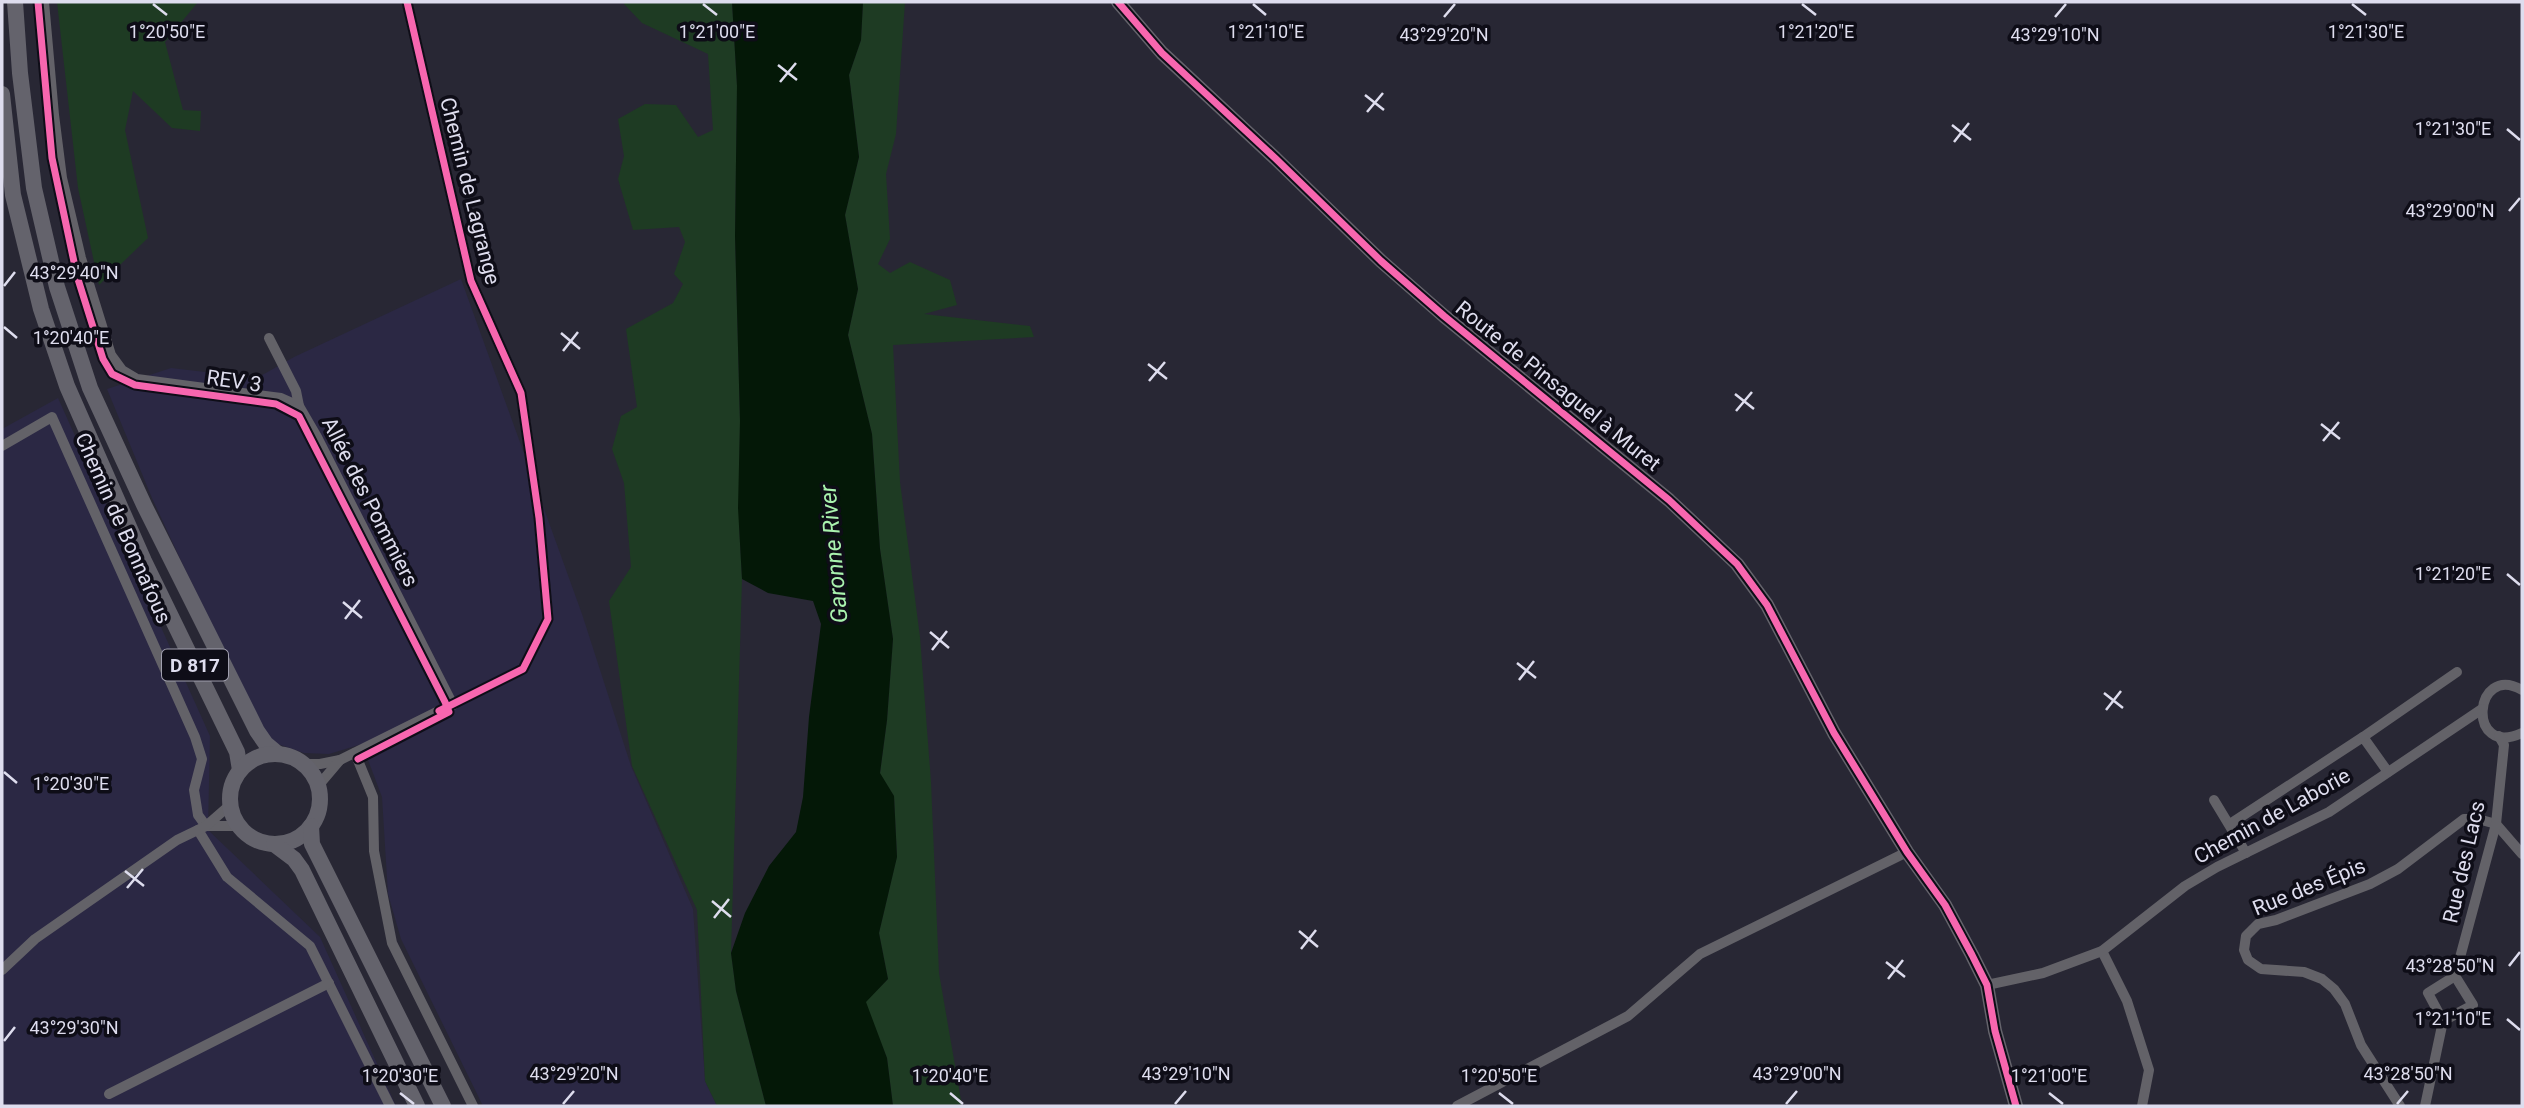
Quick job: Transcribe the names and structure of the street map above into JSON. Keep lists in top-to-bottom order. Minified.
{"streets":{"main road":["D 817"],"street":["Chemin de Lagrange","Route de Pinsaguel à Muret","Allée des Pommiers","Chemin de Bonnafous","Chemin de Laborie","Rue des Lacs","Rue des Épis"],"cycle path":["REV 3"]},"crossings":[["Chemin de Lagrange","Allée des Pommiers"],["Route de Pinsaguel à Muret","Chemin de Laborie"],["Rue des Lacs","Rue des Épis"]],"water":["Garonne River"],"coordinates":["1°20'50\"E","1°21'00\"E","1°21'10\"E","1°21'20\"E","1°21'30\"E","43°29'20\"N","43°29'10\"N","43°29'00\"N","43°29'40\"N","1°20'40\"E","1°20'30\"E","43°28'50\"N","43°29'30\"N"]}
